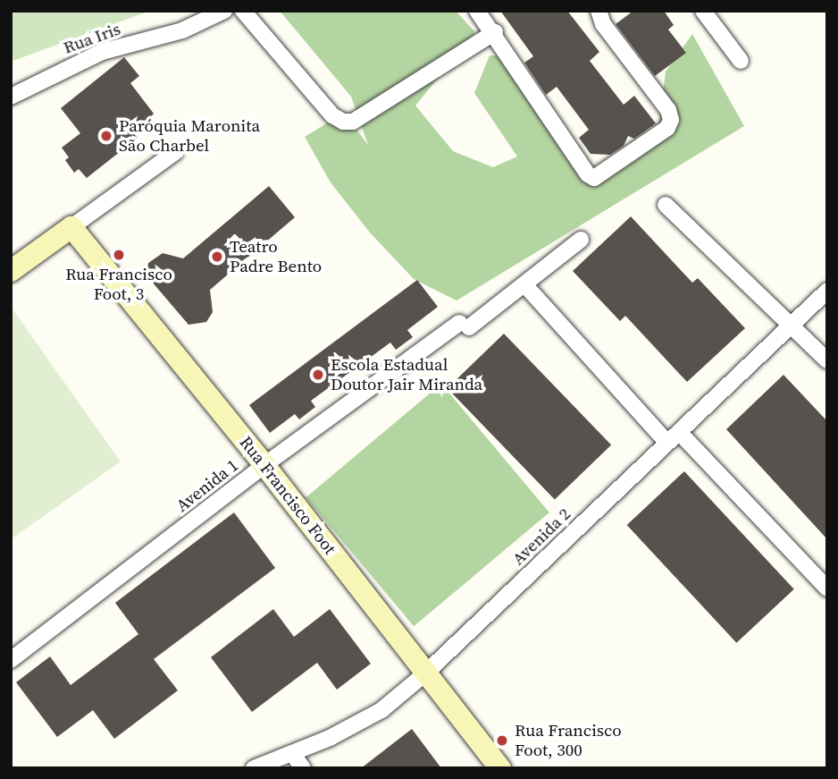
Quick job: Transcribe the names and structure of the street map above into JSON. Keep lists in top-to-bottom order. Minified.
{"streets":{"street":["Rua Iris","Avenida 1","Rua Francisco Foot","Avenida 2"]},"crossings":[["Avenida 1","Rua Francisco Foot"],["Rua Francisco Foot","Avenida 2"]],"places":["Paróquia Maronita São Charbel","Rua Francisco Foot, 3","Teatro Padre Bento","Escola Estadual Doutor Jair Miranda","Rua Francisco Foot, 300"]}
